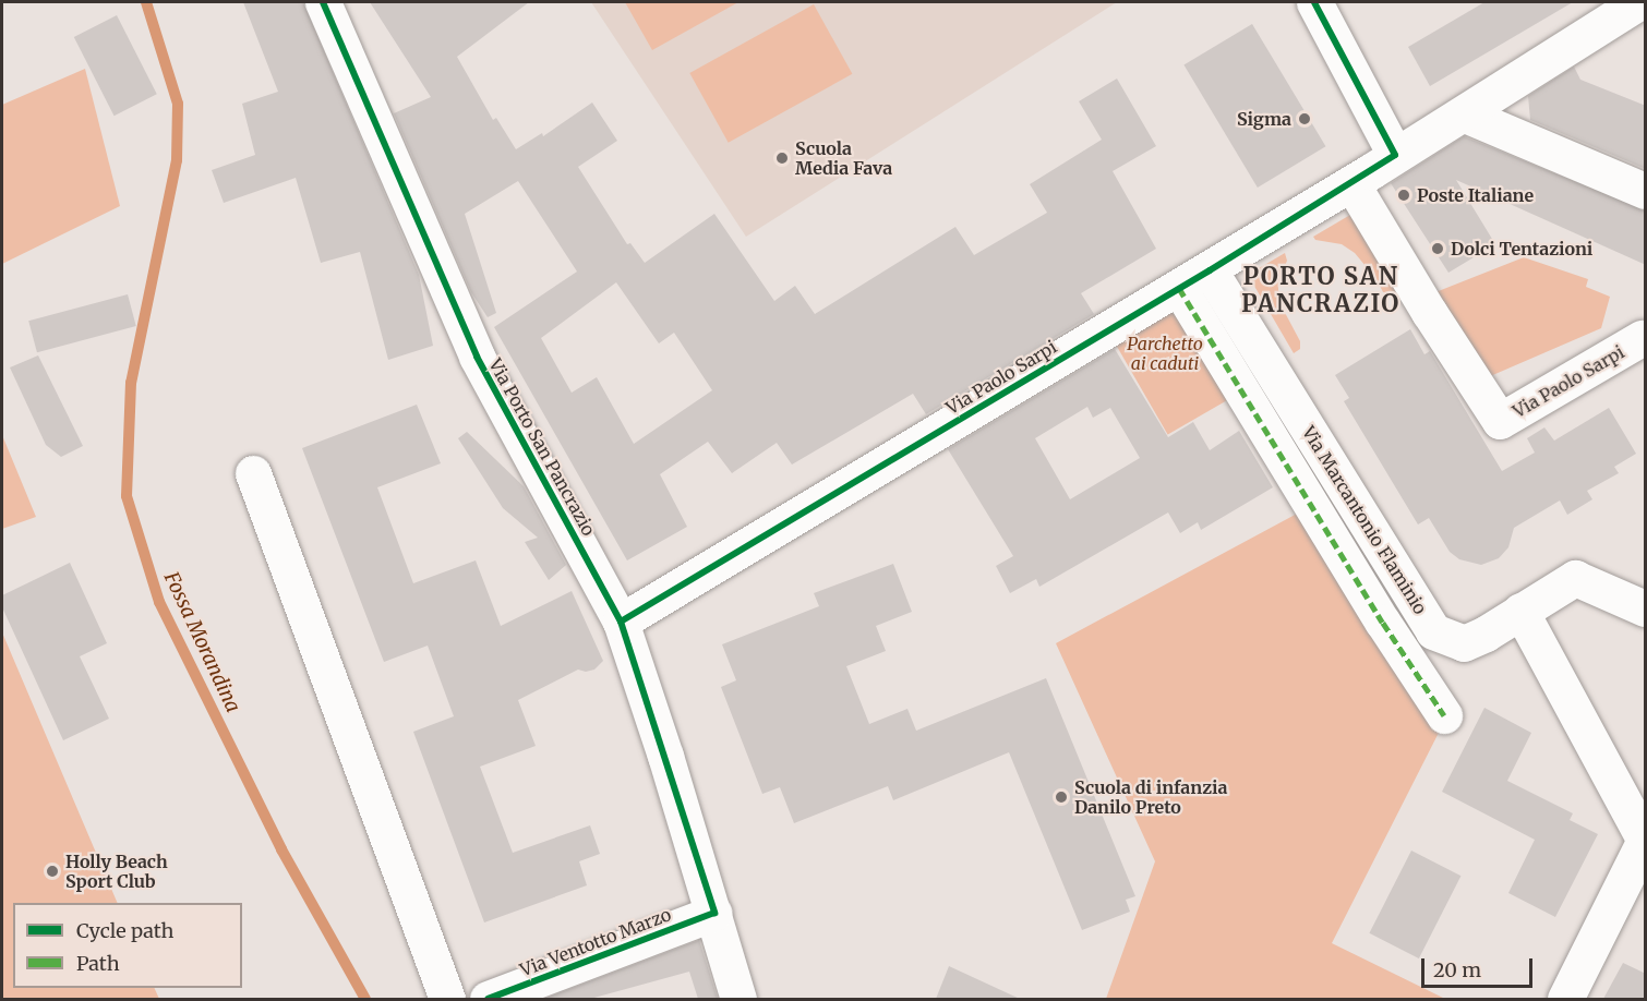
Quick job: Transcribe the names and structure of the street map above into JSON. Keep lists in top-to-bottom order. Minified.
{"streets":{"street":["Via Paolo Sarpi","Via Porto San Pancrazio","Via Marcantonio Flaminio","Via Ventotto Marzo"]},"crossings":[["Via Paolo Sarpi","Via Porto San Pancrazio"],["Via Paolo Sarpi","Via Marcantonio Flaminio"],["Via Porto San Pancrazio","Via Ventotto Marzo"]],"districts":["PORTO SAN PANCRAZIO"],"water":["Fossa Morandina"],"parks":["Parchetto ai caduti"],"places":["Sigma","Scuola Media Fava","Poste Italiane","Dolci Tentazioni","Scuola di infanzia Danilo Preto","Holly Beach Sport Club"],"legend":["Cycle path","Path"],"scale_bar":"20 m"}
